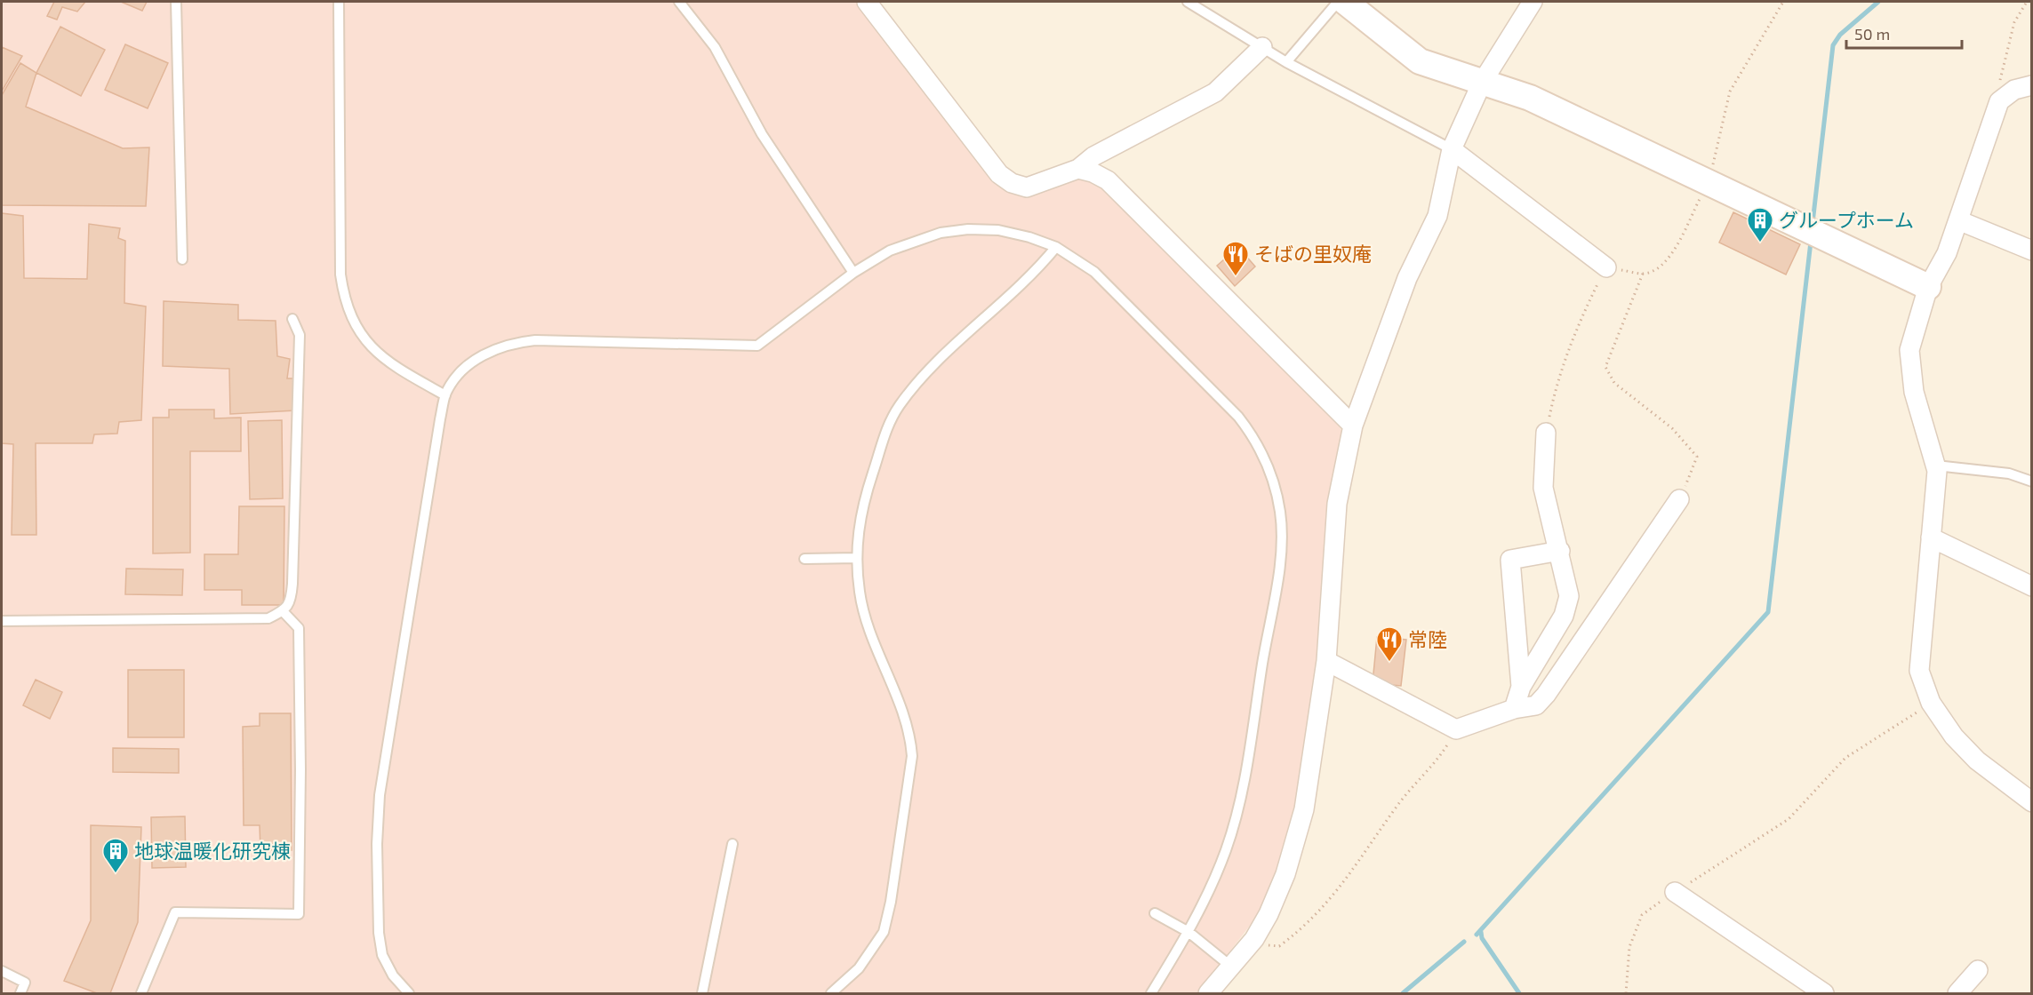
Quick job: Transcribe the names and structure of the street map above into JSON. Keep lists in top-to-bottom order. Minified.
{"places":{"building":["グループホーム","地球温暖化研究棟"],"restaurant":["そばの里奴庵","常陸"]},"scale_bar":"50 m"}
